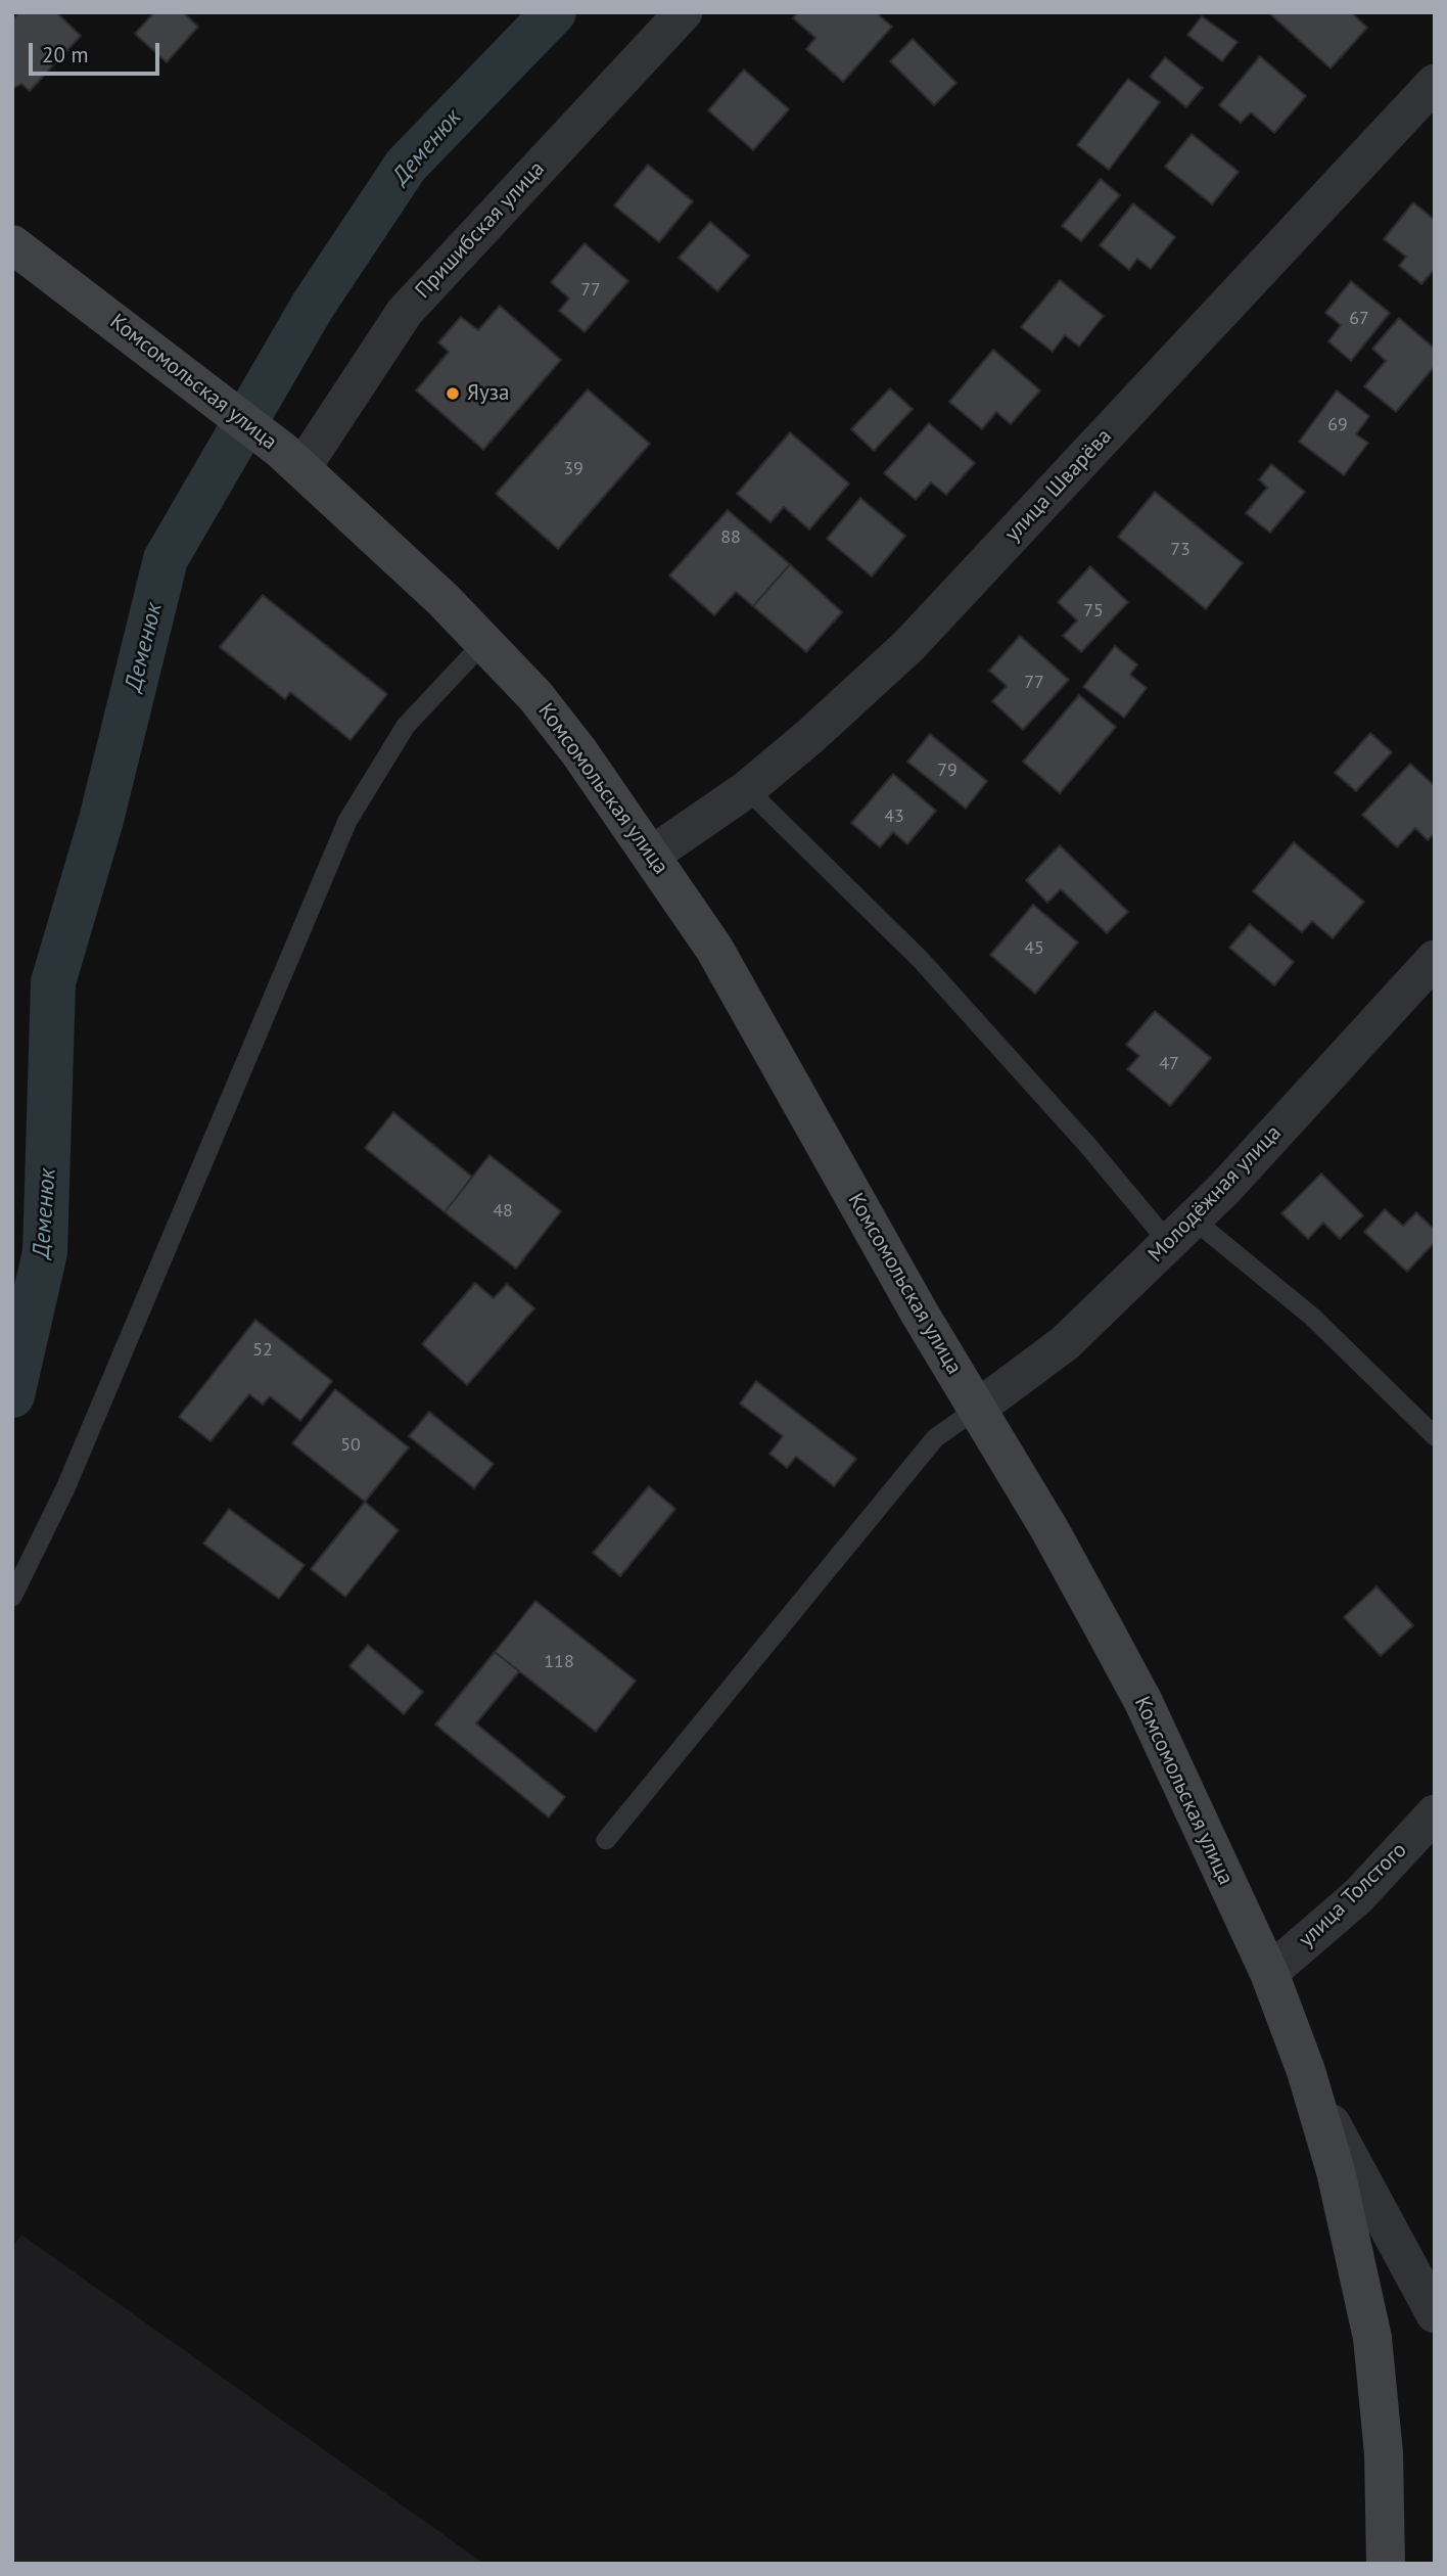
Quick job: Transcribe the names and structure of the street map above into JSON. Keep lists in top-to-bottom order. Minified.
{"streets":{"main road":["Комсомольская улица"],"street":["Пришибская улица","улица Шварёва","Молодёжная улица","улица Толстого"]},"crossings":[["Пришибская улица","Комсомольская улица"],["Комсомольская улица","улица Шварёва"],["Комсомольская улица","Молодёжная улица"],["Комсомольская улица","улица Толстого"]],"water":["Деменюк"],"places":["Яуза"],"house_numbers":["77","67","69","39","88","73","75","77","79","43","45","47","48","52","50","118"],"scale_bar":"20 m"}
